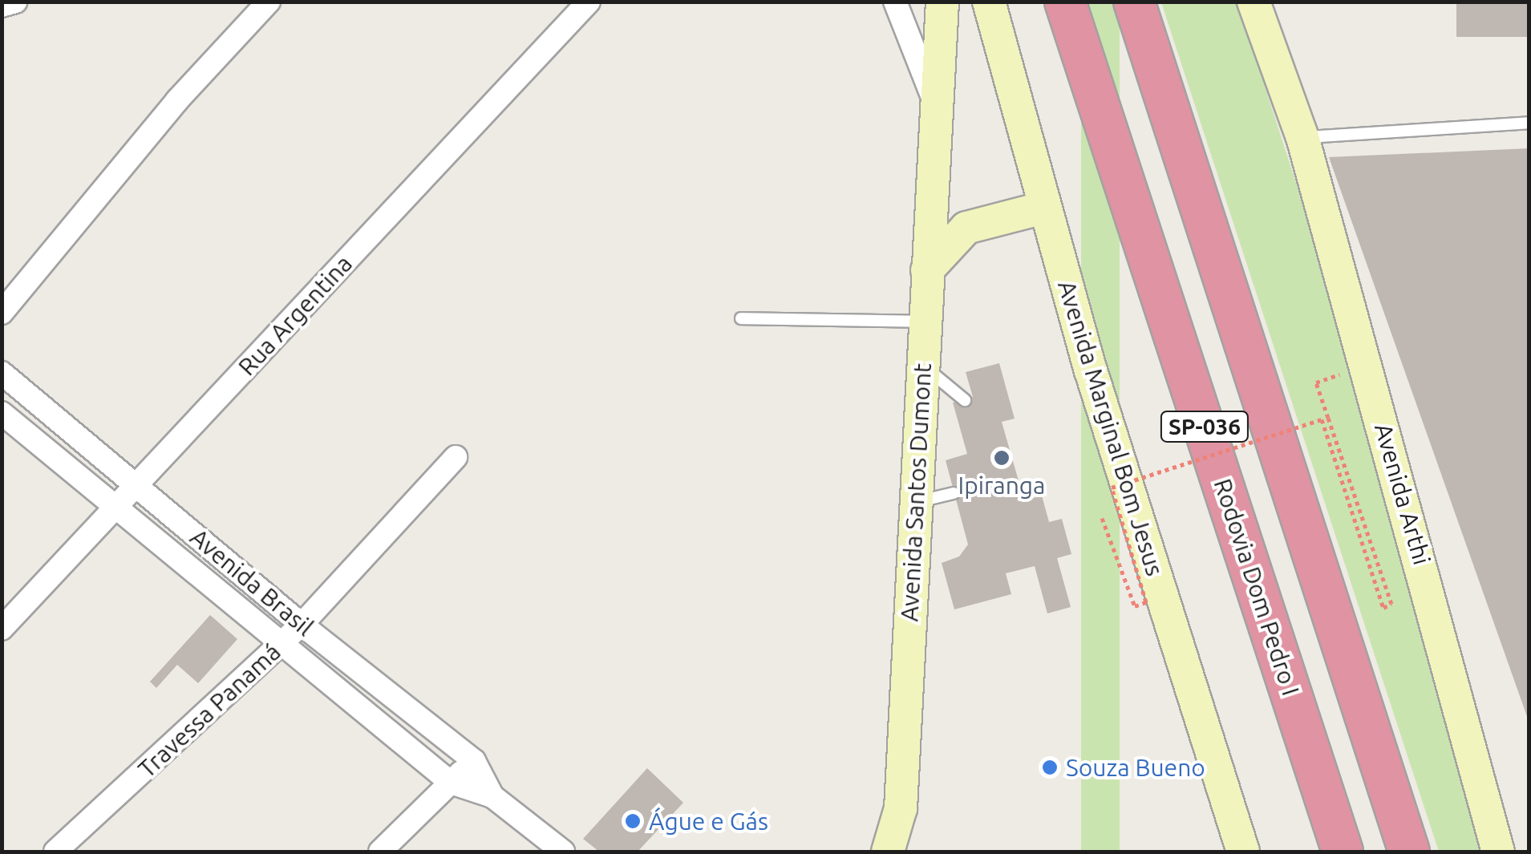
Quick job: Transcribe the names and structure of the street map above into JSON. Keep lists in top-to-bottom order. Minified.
{"streets":{"highway":["SP-036","Rodovia Dom Pedro I"],"street":["Rua Argentina","Avenida Marginal Bom Jesus","Avenida Santos Dumont","Avenida Arthi","Avenida Brasil","Travessa Panamá"]},"crossings":[["Rua Argentina","Avenida Brasil"],["Avenida Brasil","Travessa Panamá"]],"places":["Ipiranga","Souza Bueno","Águe e Gás"]}
